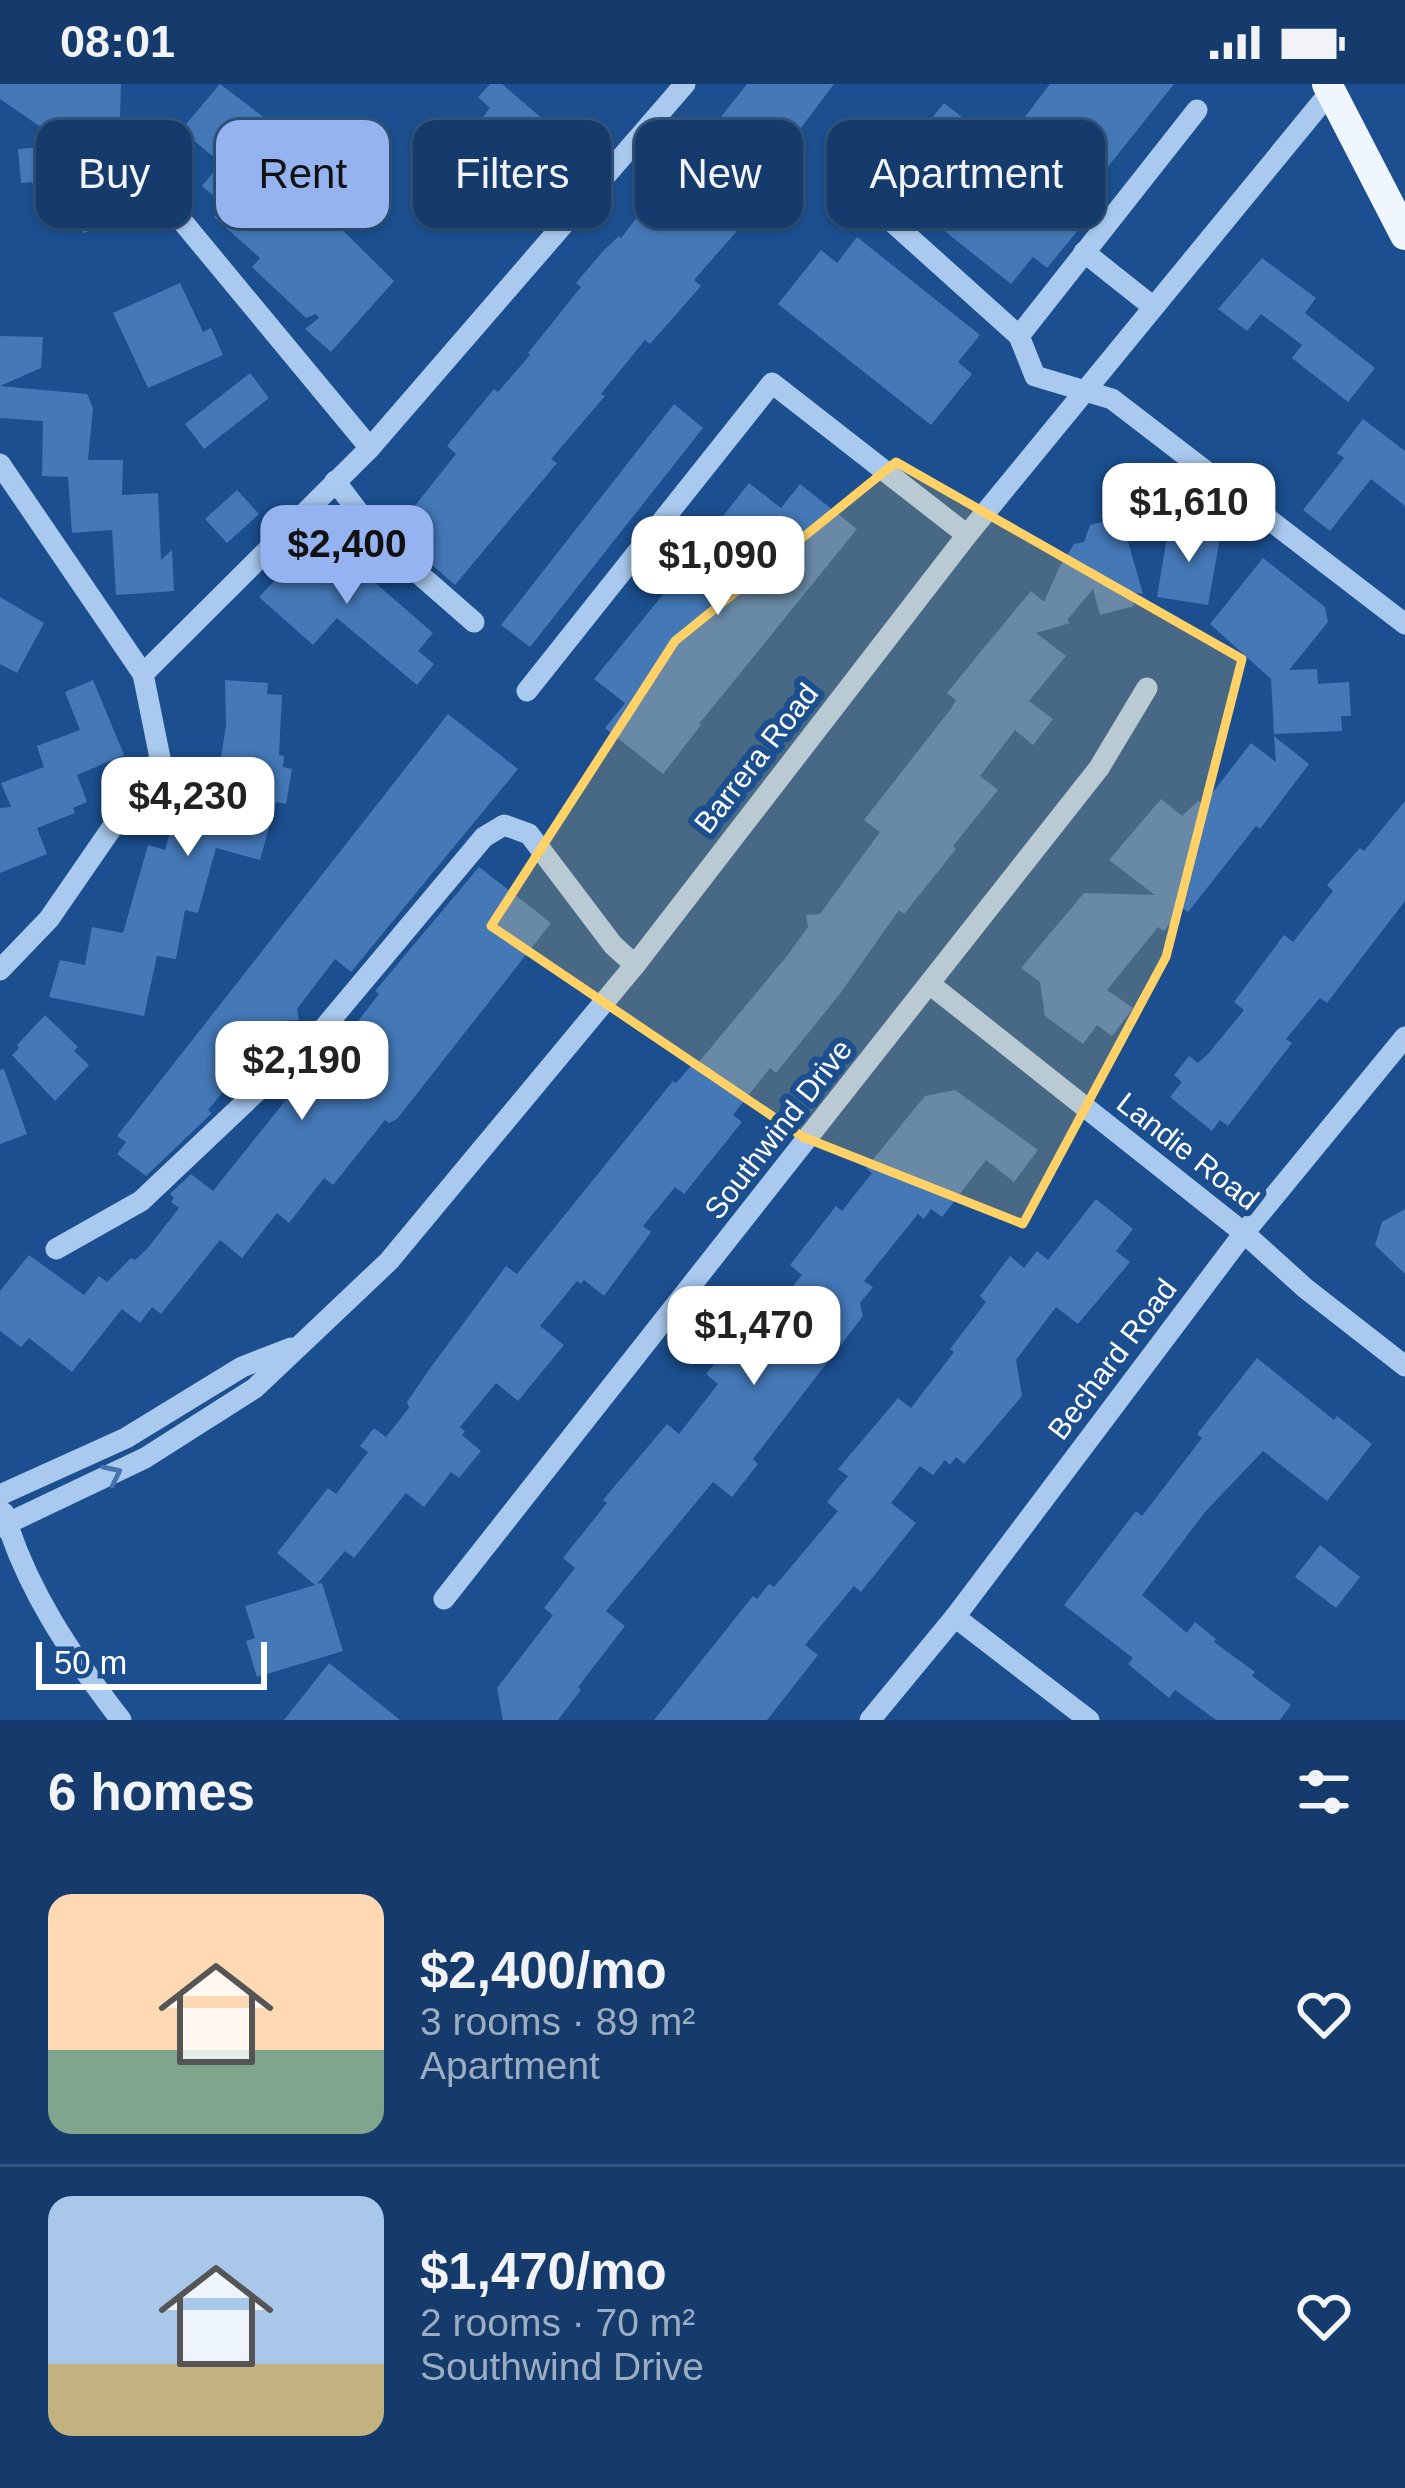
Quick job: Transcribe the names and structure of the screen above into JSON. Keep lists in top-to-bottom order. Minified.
{"streets":{"street":["Barrera Road","Southwind Drive","Landie Road","Bechard Road"]},"crossings":[["Southwind Drive","Landie Road"],["Landie Road","Bechard Road"]],"scale_bar":"50 m","page":{"status":"08:01","chip":["Buy","Rent","Filters","New","Apartment"],"price":["$1,610","$2,400","$1,090","$4,230","$2,190","$1,470"],"scale":"50 m","heading":"6 homes","list":[{"name":"$2,400/mo","note":"3 rooms · 89 m² · Apartment"},{"name":"$1,470/mo","note":"2 rooms · 70 m² · Southwind Drive"}]}}
